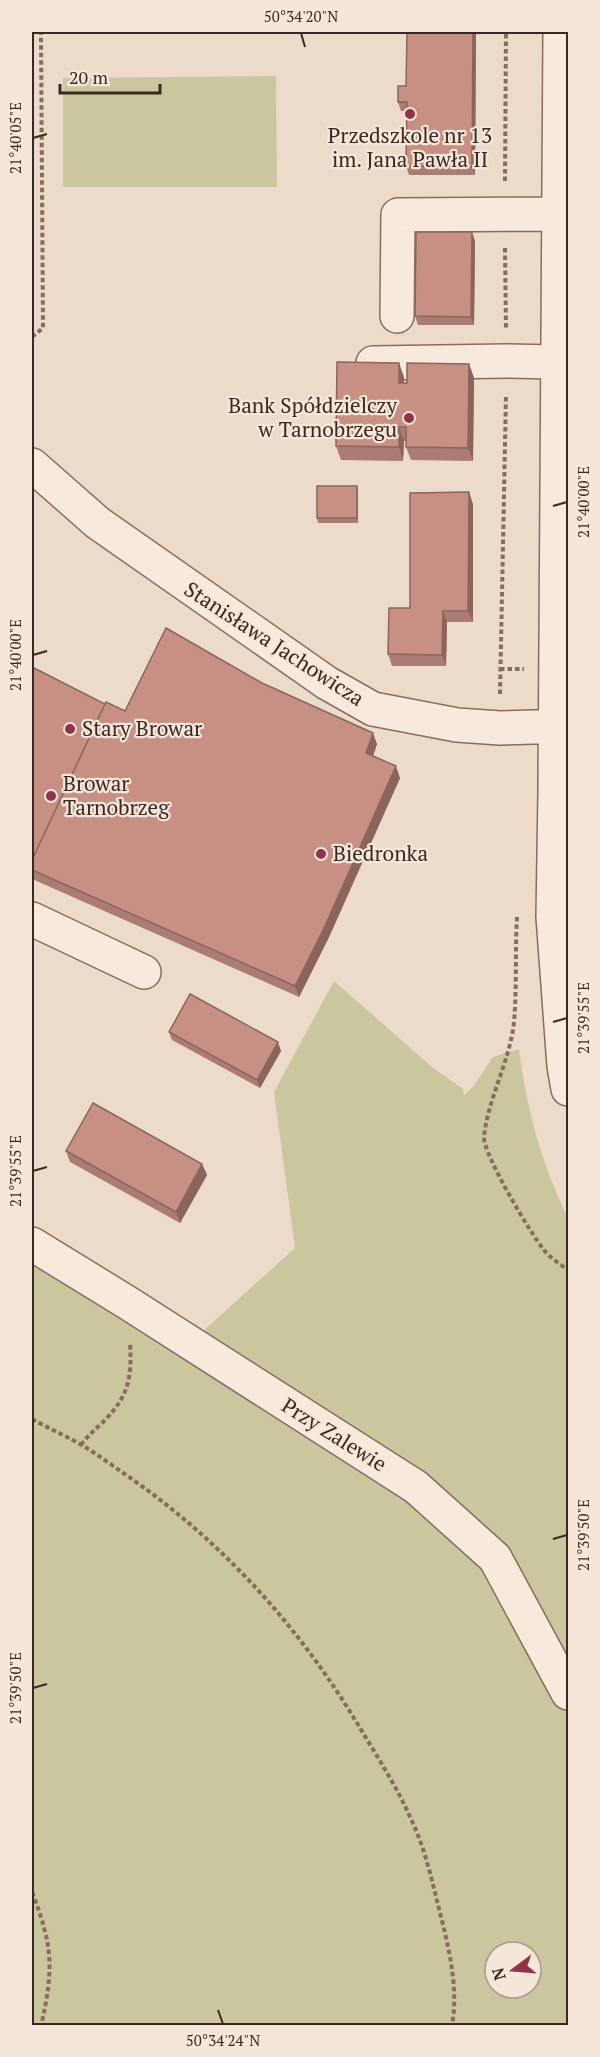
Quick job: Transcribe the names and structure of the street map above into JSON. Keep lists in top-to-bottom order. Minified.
{"streets":{"street":["Stanisława Jachowicza","Przy Zalewie"]},"places":["Przedszkole nr 13 im. Jana Pawła II","Bank Spółdzielczy w Tarnobrzegu","Stary Browar","Browar Tarnobrzeg","Biedronka"],"scale_bar":"20 m","north":"left","coordinates":["50°34'20\"N","21°40'05\"E","21°40'00\"E","21°39'55\"E","21°39'50\"E","50°34'24\"N"]}
